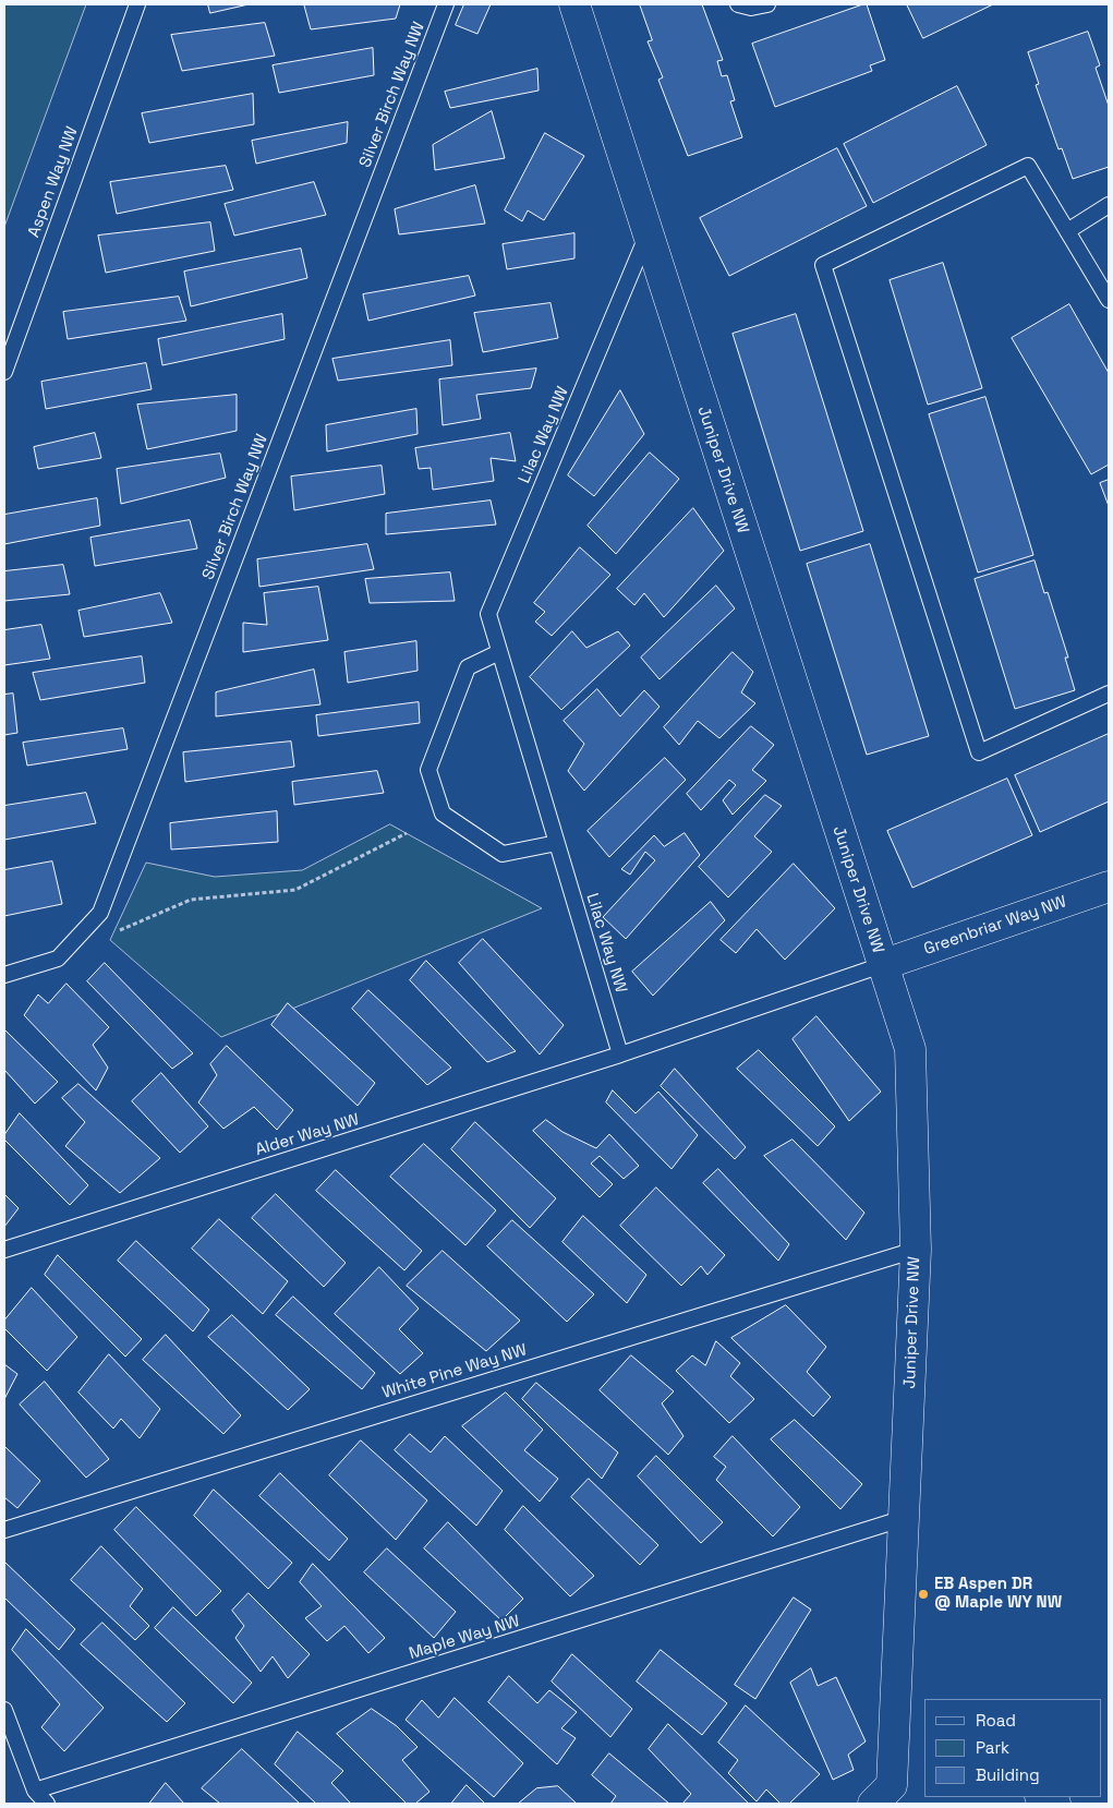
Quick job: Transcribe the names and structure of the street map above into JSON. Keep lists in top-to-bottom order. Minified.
{"streets":{"street":["Juniper Drive NW","Greenbriar Way NW"],"lane":["Silver Birch Way NW","Aspen Way NW","Lilac Way NW","Alder Way NW","White Pine Way NW","Maple Way NW"]},"crossings":[["Lilac Way NW","Juniper Drive NW"],["Lilac Way NW","Alder Way NW"],["Juniper Drive NW","Greenbriar Way NW"],["Juniper Drive NW","Alder Way NW"],["Juniper Drive NW","White Pine Way NW"],["Juniper Drive NW","Maple Way NW"],["Greenbriar Way NW","Alder Way NW"]],"places":["EB Aspen DR @ Maple WY NW"],"legend":["Road","Park","Building"]}
